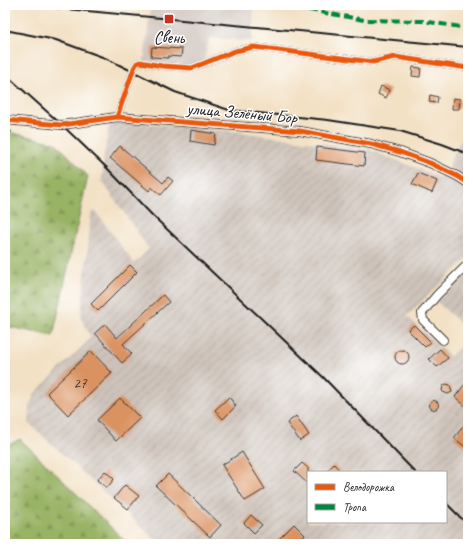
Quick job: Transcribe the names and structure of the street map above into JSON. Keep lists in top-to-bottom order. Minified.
{"streets":{"street":["улица Зелёный Бор"]},"places":{"transit":["Свень"]},"house_numbers":["27"],"legend":["Велодорожка","Тропа"]}
